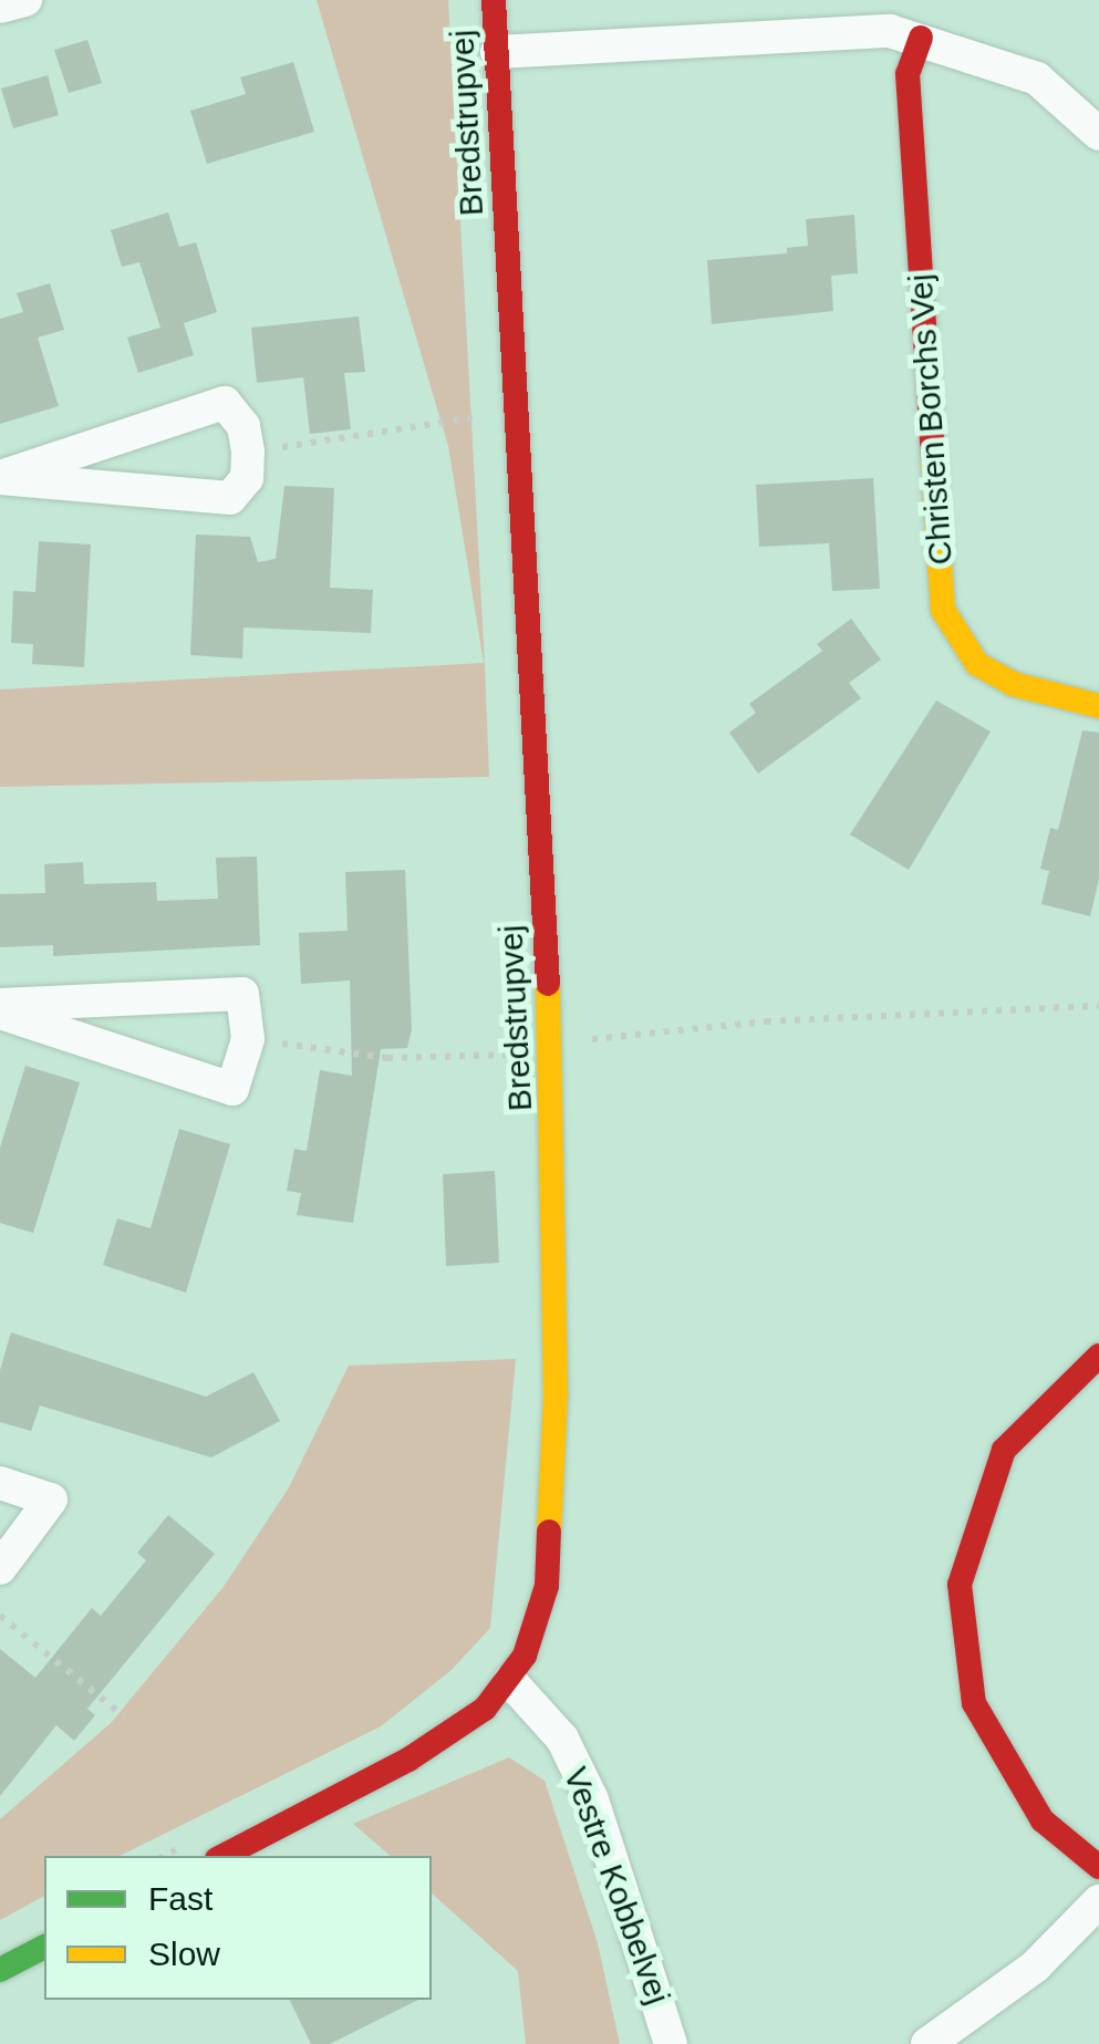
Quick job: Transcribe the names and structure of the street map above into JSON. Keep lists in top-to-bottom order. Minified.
{"streets":{"street":["Bredstrupvej","Christen Borchs Vej","Vestre Kobbelvej"]},"crossings":[["Bredstrupvej","Vestre Kobbelvej"]],"legend":["Fast","Slow"]}
